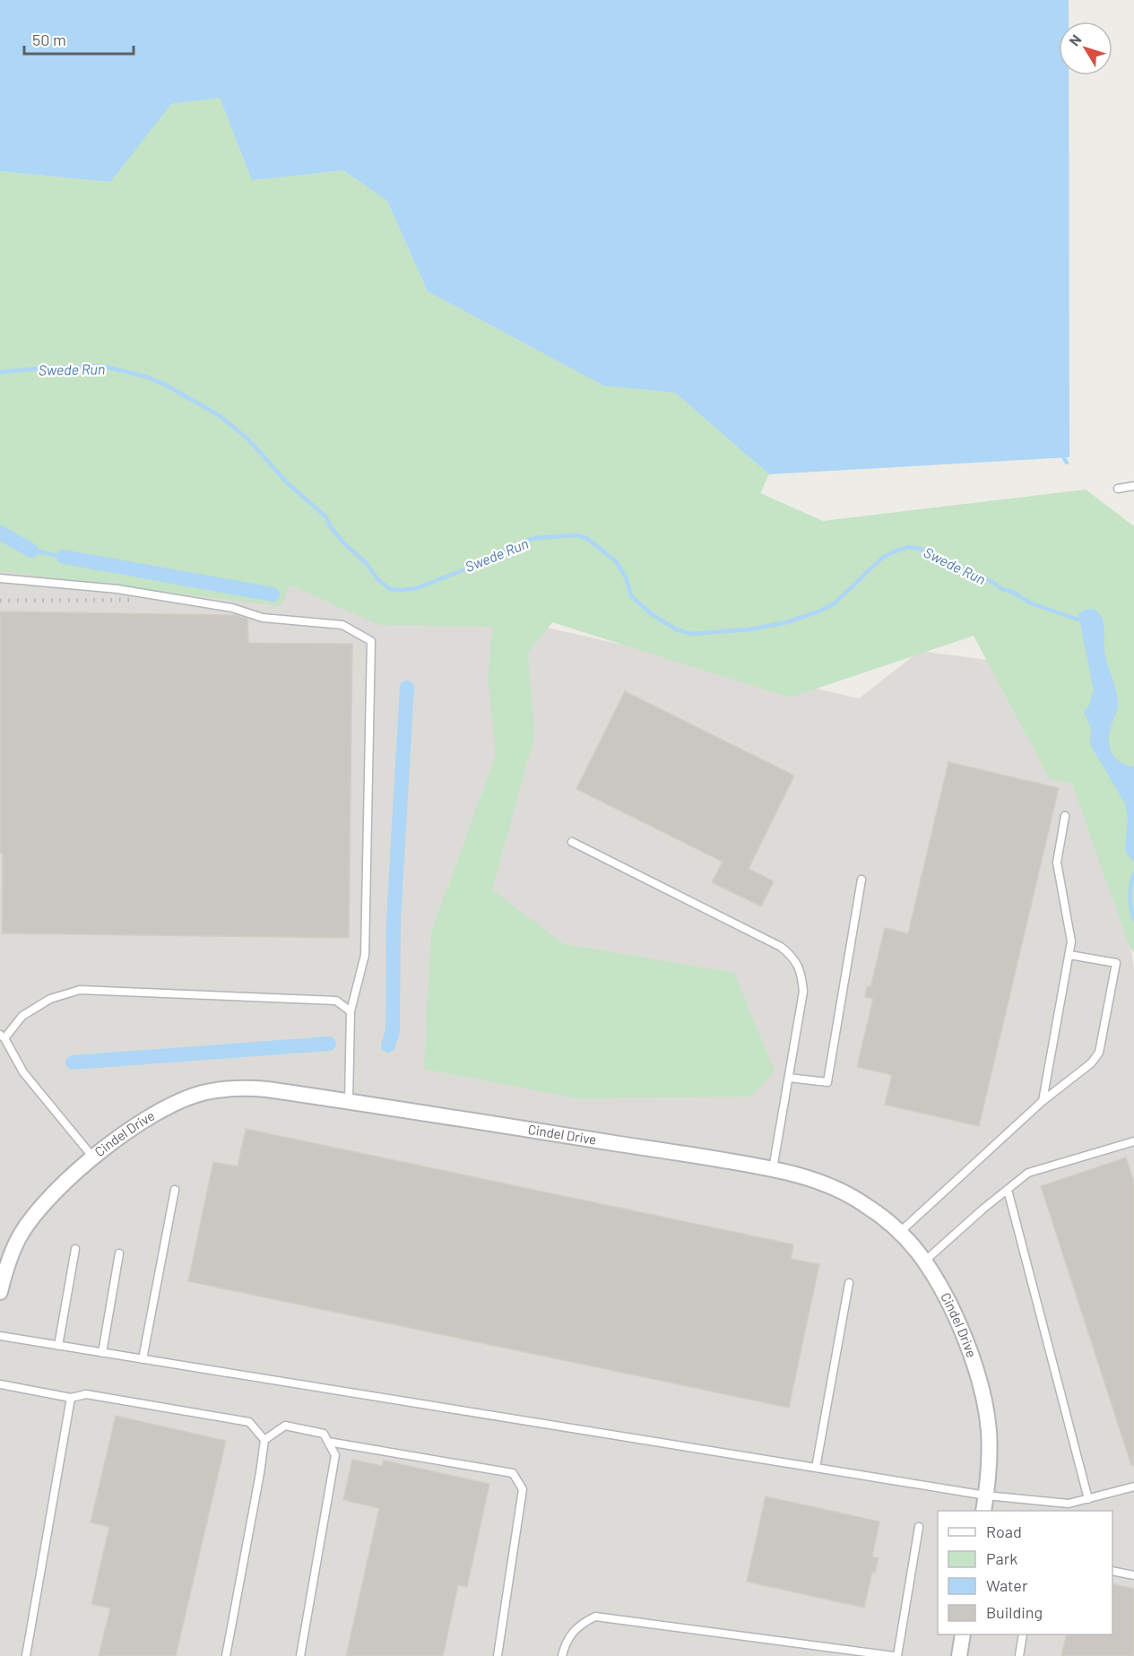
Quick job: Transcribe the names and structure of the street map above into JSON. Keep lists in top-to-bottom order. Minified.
{"streets":{"street":["Cindel Drive"]},"water":["Swede Run"],"legend":["Road","Park","Water","Building"],"scale_bar":"50 m","north":"top left"}
